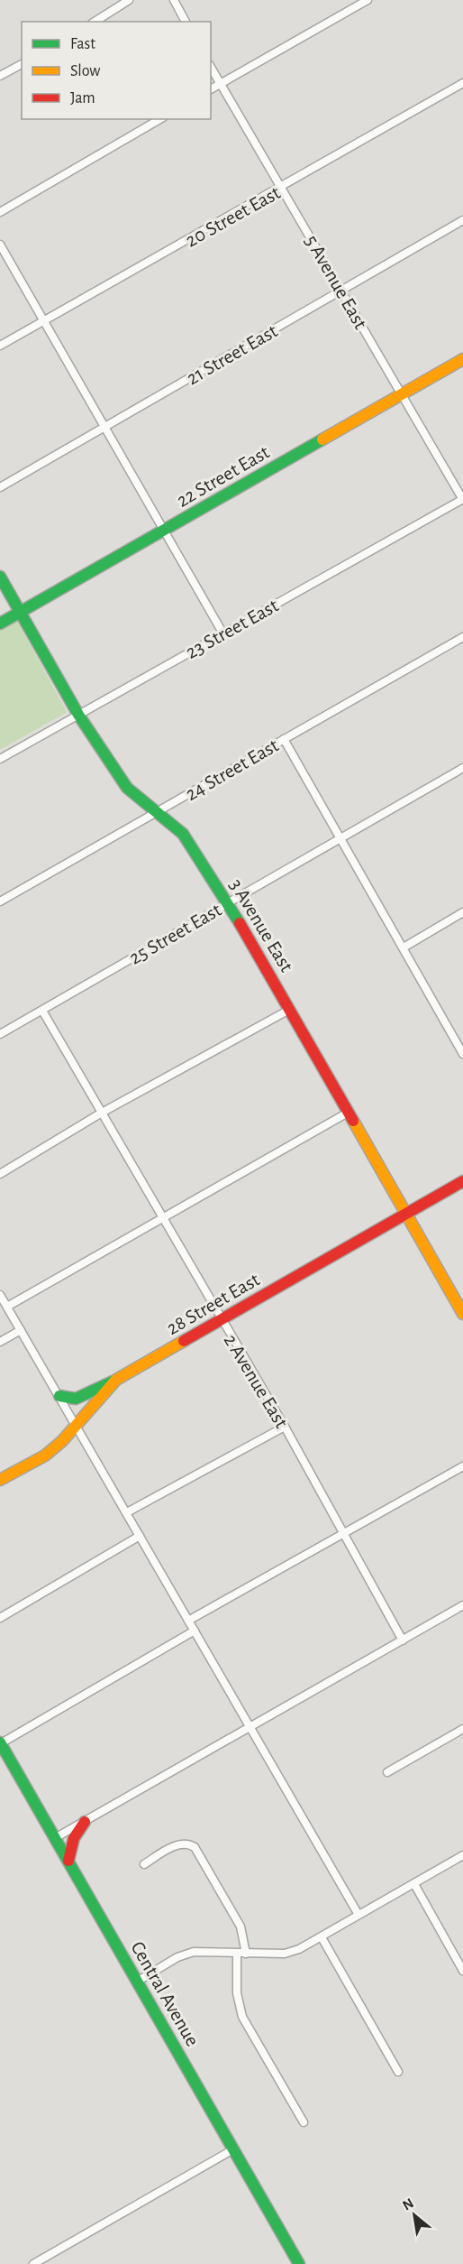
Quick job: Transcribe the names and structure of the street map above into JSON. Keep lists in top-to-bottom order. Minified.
{"streets":{"street":["20 Street East","5 Avenue East","21 Street East","22 Street East","23 Street East","24 Street East","3 Avenue East","25 Street East","28 Street East","2 Avenue East","Central Avenue"]},"crossings":[["20 Street East","5 Avenue East"],["5 Avenue East","21 Street East"],["5 Avenue East","22 Street East"],["5 Avenue East","23 Street East"],["22 Street East","3 Avenue East"],["23 Street East","3 Avenue East"],["24 Street East","3 Avenue East"],["3 Avenue East","25 Street East"],["3 Avenue East","28 Street East"],["25 Street East","2 Avenue East"],["28 Street East","2 Avenue East"]],"legend":["Fast","Slow","Jam"],"north":"top left"}
